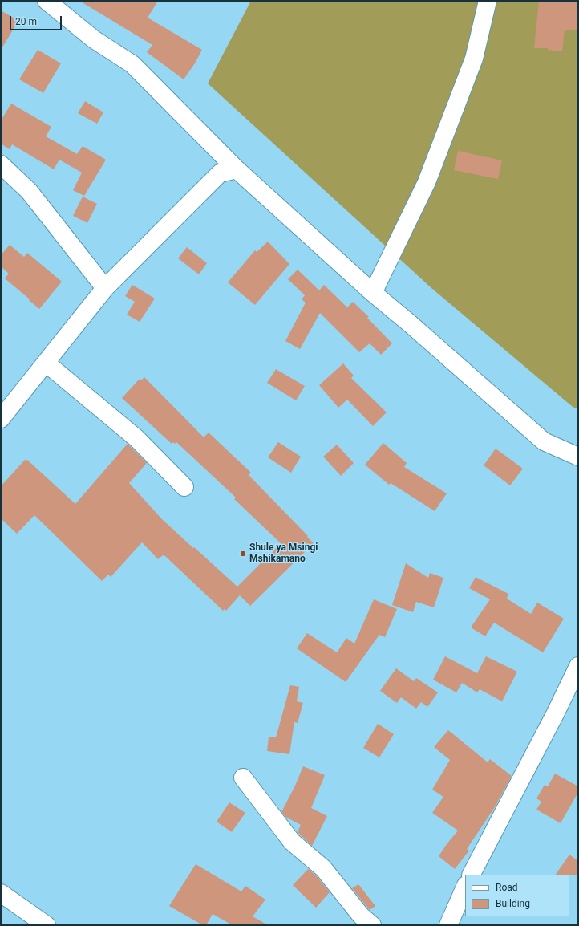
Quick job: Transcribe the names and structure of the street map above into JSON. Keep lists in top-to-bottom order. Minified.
{"places":["Shule ya Msingi Mshikamano"],"legend":["Road","Building"],"scale_bar":"20 m"}
